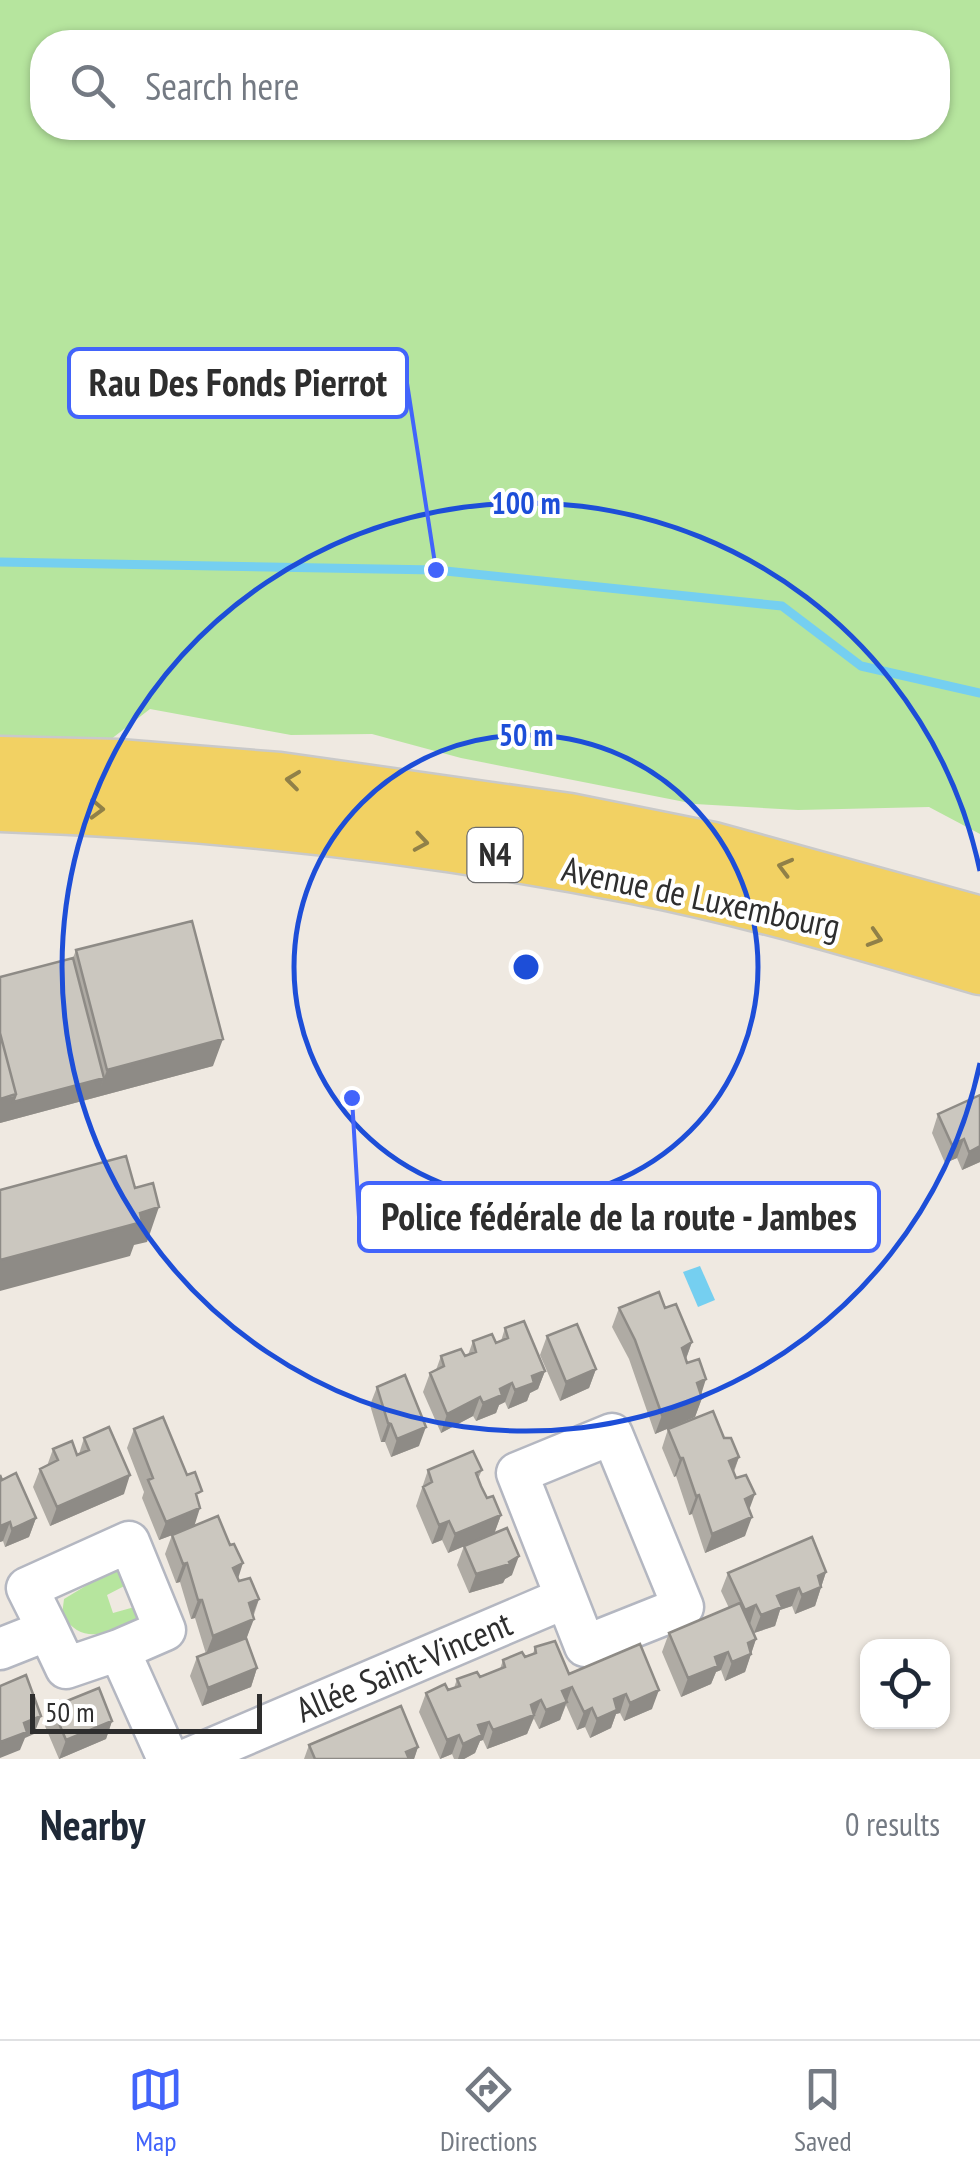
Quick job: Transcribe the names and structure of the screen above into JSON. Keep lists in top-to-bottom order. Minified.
{"streets":{"main road":["N4","Avenue de Luxembourg"],"street":["Allée Saint-Vincent"]},"places":["Rau Des Fonds Pierrot","Police fédérale de la route - Jambes"],"scale_bar":"50 m","page":{"search":"Search here","scale":"50 m","heading":["Nearby","0 results"],"nav":["Map","Directions","Saved"]},"rings":["100 m","50 m"]}
